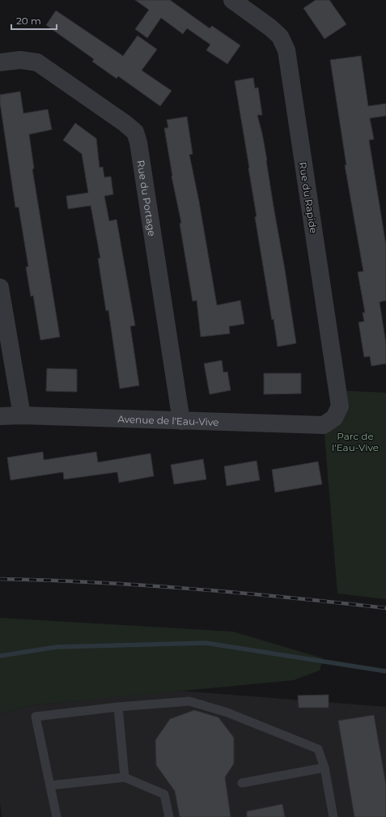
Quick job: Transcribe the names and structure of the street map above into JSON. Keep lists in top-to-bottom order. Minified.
{"streets":{"street":["Rue du Rapide","Rue du Portage","Avenue de l'Eau-Vive"]},"crossings":[["Rue du Rapide","Avenue de l'Eau-Vive"],["Rue du Portage","Avenue de l'Eau-Vive"]],"parks":["Parc de l'Eau-Vive"],"scale_bar":"20 m"}
